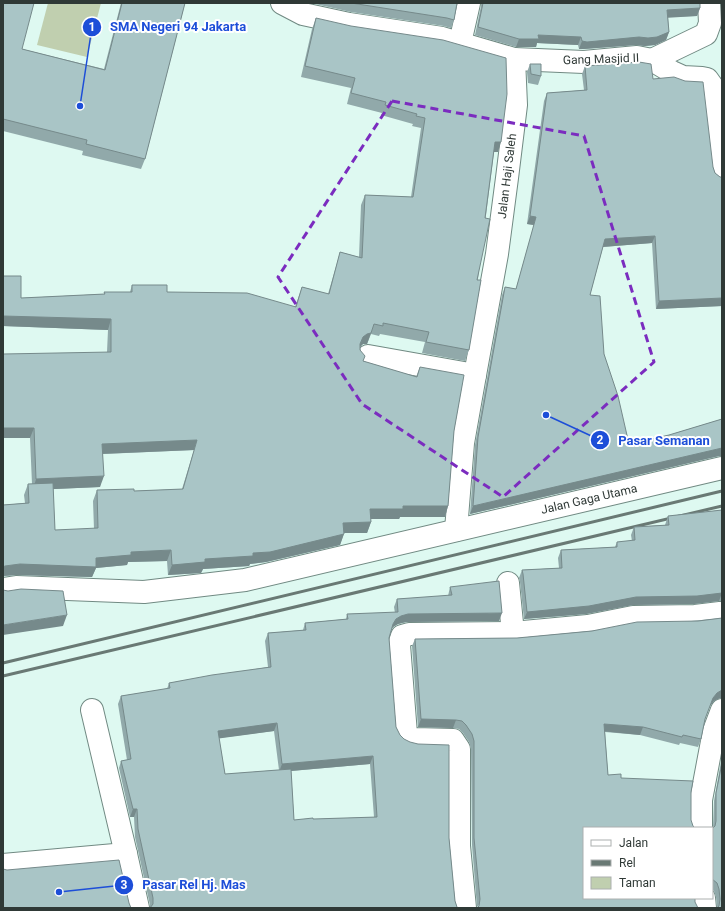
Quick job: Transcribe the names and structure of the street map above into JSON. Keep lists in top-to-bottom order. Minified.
{"streets":{"street":["Gang Masjid II","Jalan Haji Saleh","Jalan Gaga Utama"]},"crossings":[["Gang Masjid II","Jalan Haji Saleh"],["Jalan Haji Saleh","Jalan Gaga Utama"]],"places":["SMA Negeri 94 Jakarta","Pasar Semanan","Pasar Rel Hj. Mas"],"legend":["Jalan","Rel","Taman"]}
